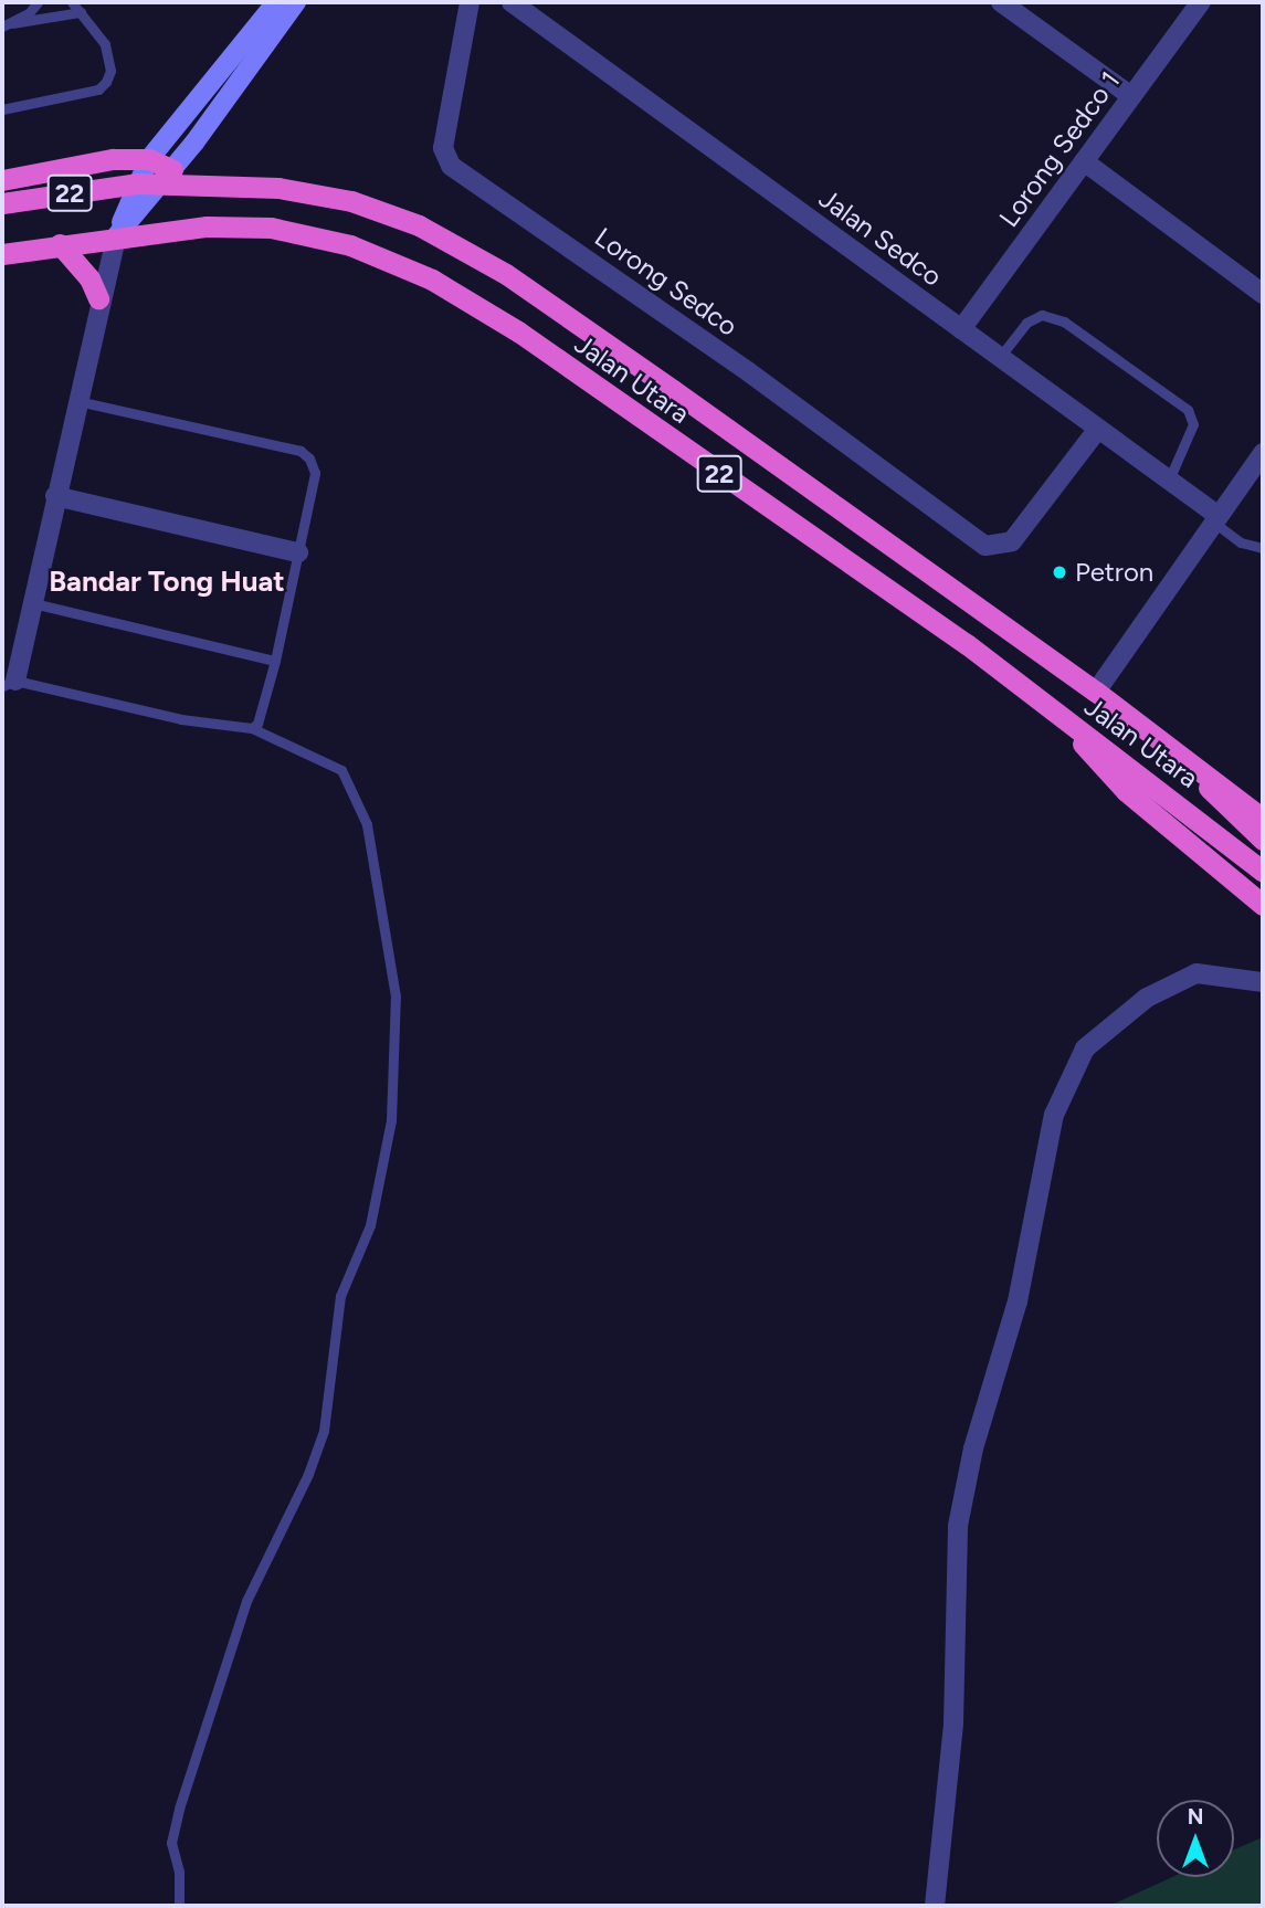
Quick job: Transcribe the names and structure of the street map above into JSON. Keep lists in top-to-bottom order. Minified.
{"streets":{"highway":["22","Jalan Utara"],"street":["Lorong Sedco 1","Jalan Sedco","Lorong Sedco"]},"crossings":[["Lorong Sedco 1","Jalan Sedco"],["Jalan Sedco","Lorong Sedco"]],"districts":["Bandar Tong Huat"],"places":["Petron"],"north":"top"}
